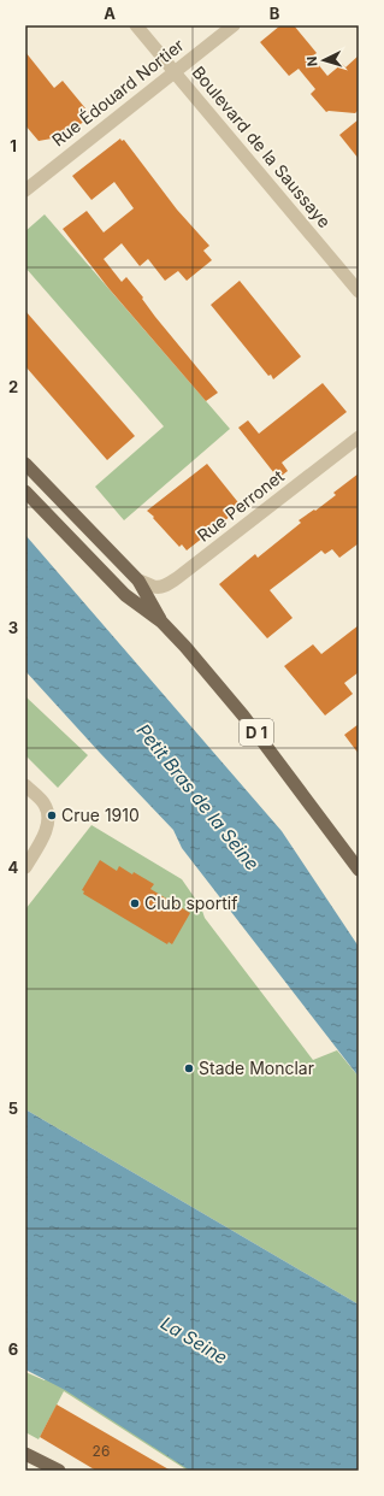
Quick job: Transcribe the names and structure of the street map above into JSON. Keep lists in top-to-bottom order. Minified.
{"streets":{"main road":["D 1"],"street":["Rue Édouard Nortier","Boulevard de la Saussaye","Rue Perronet"]},"crossings":[["Rue Édouard Nortier","Boulevard de la Saussaye"],["Rue Perronet","D 1"]],"water":["Petit Bras de la Seine","La Seine"],"places":["Crue 1910","Club sportif","Stade Monclar"],"house_numbers":["26"],"north":"left","grid":{"columns":["A","B"],"rows":["1","2","3","4","5","6"]}}
